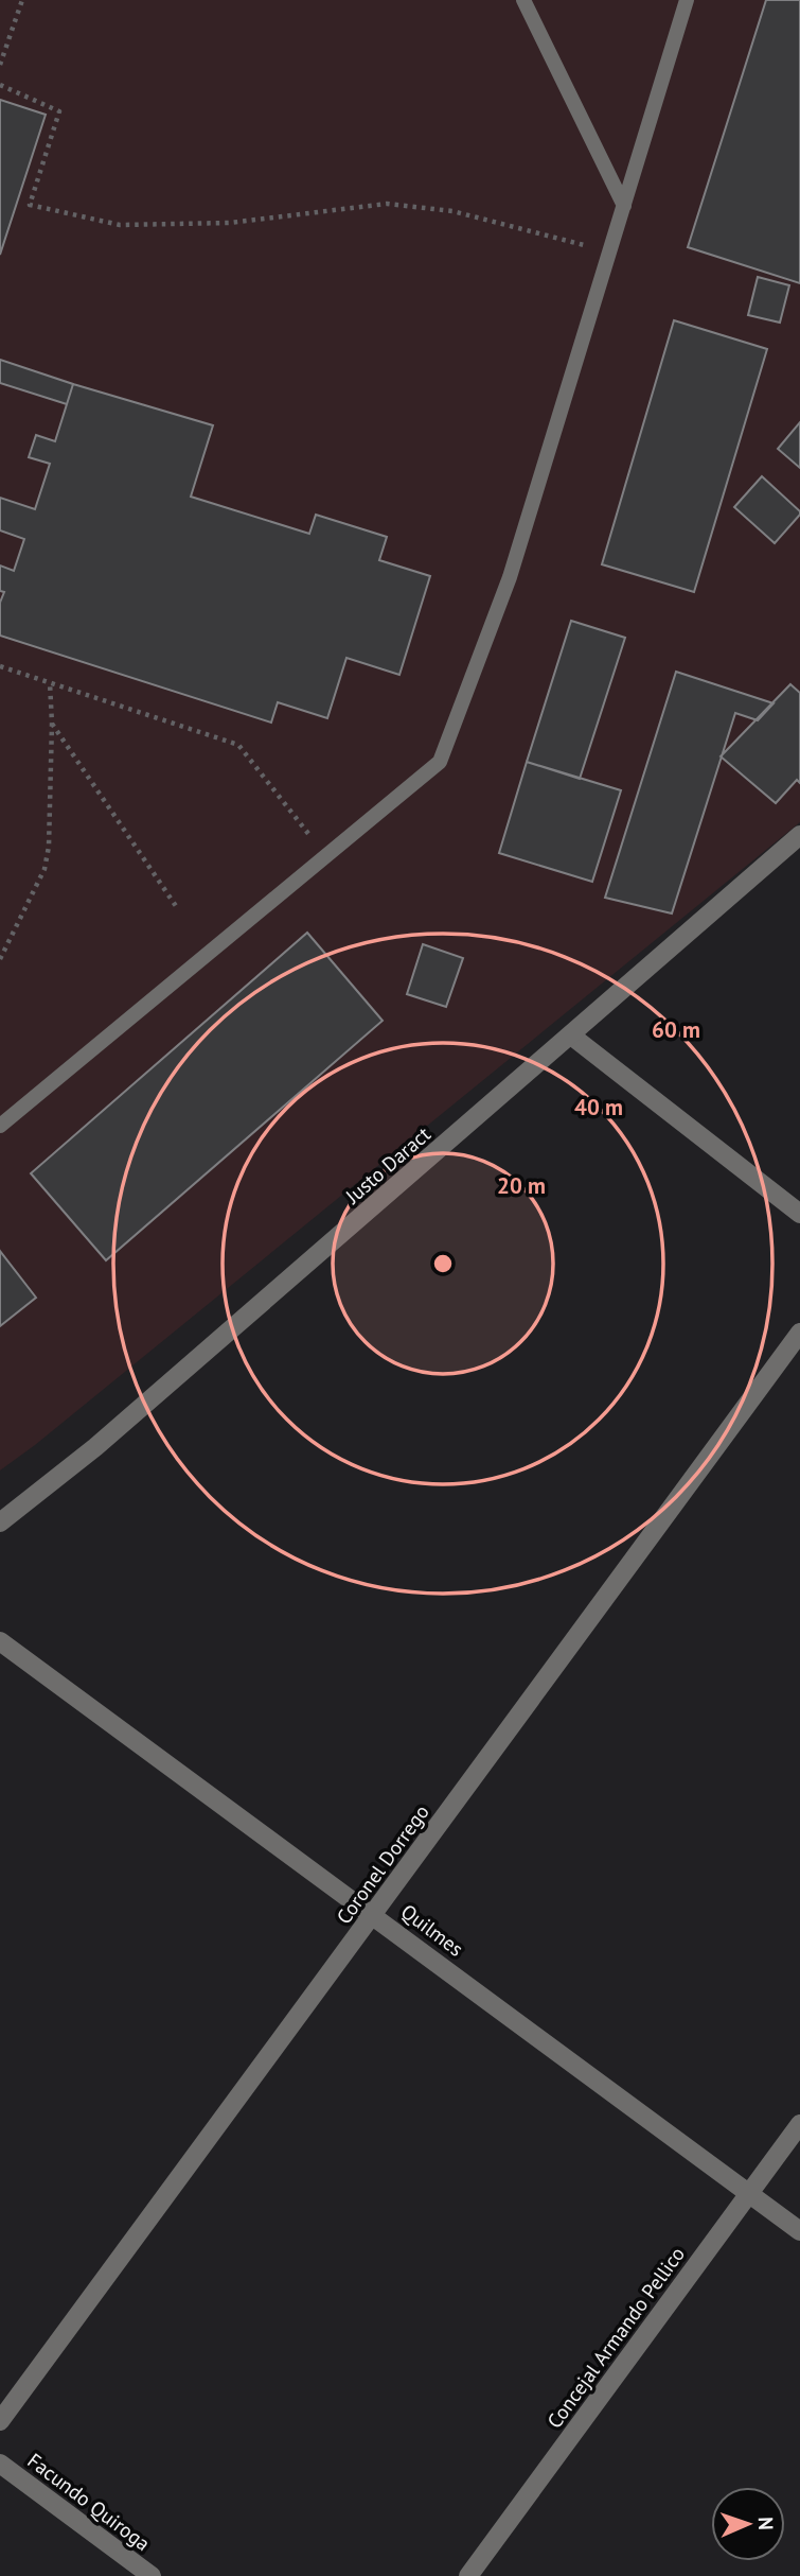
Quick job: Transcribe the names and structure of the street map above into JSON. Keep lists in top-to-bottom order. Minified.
{"streets":{"street":["Justo Daract","Coronel Dorrego","Quilmes","Concejal Armando Pellico","Facundo Quiroga"]},"crossings":[["Coronel Dorrego","Quilmes"],["Quilmes","Concejal Armando Pellico"]],"north":"right","rings":["60 m","40 m","20 m"]}
